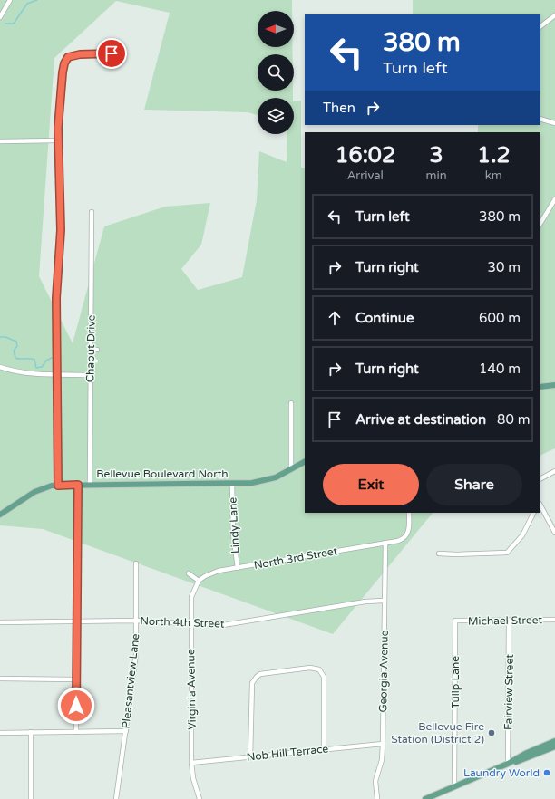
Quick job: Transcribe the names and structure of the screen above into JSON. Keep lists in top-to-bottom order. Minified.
{"streets":{"main road":["Bellevue Boulevard North"],"street":["Chaput Drive","Lindy Lane","North 3rd Street","Michael Street","North 4th Street","Georgia Avenue","Pleasantview Lane","Tulip Lane","Virginia Avenue","Fairview Street","Nob Hill Terrace"]},"crossings":[["Chaput Drive","Bellevue Boulevard North"],["Bellevue Boulevard North","Lindy Lane"],["Lindy Lane","North 3rd Street"],["North 3rd Street","Georgia Avenue"],["North 3rd Street","Virginia Avenue"],["Michael Street","Tulip Lane"],["Michael Street","Fairview Street"],["North 4th Street","Georgia Avenue"],["North 4th Street","Pleasantview Lane"],["North 4th Street","Virginia Avenue"],["Georgia Avenue","Nob Hill Terrace"],["Virginia Avenue","Nob Hill Terrace"]],"places":["Bellevue Fire Station (District 2)","Laundry World"],"north":"left","page":{"turn":["380 m","Turn left"],"then":"Then","eta":["16:02","Arrival","3","min","1.2","km"],"list":[{"name":"Turn left","value":"380 m"},{"name":"Turn right","value":"30 m"},{"name":"Continue","value":"600 m"},{"name":"Turn right","value":"140 m"},{"name":"Arrive at destination","value":"80 m"}],"buttons":["Exit","Share"]}}
